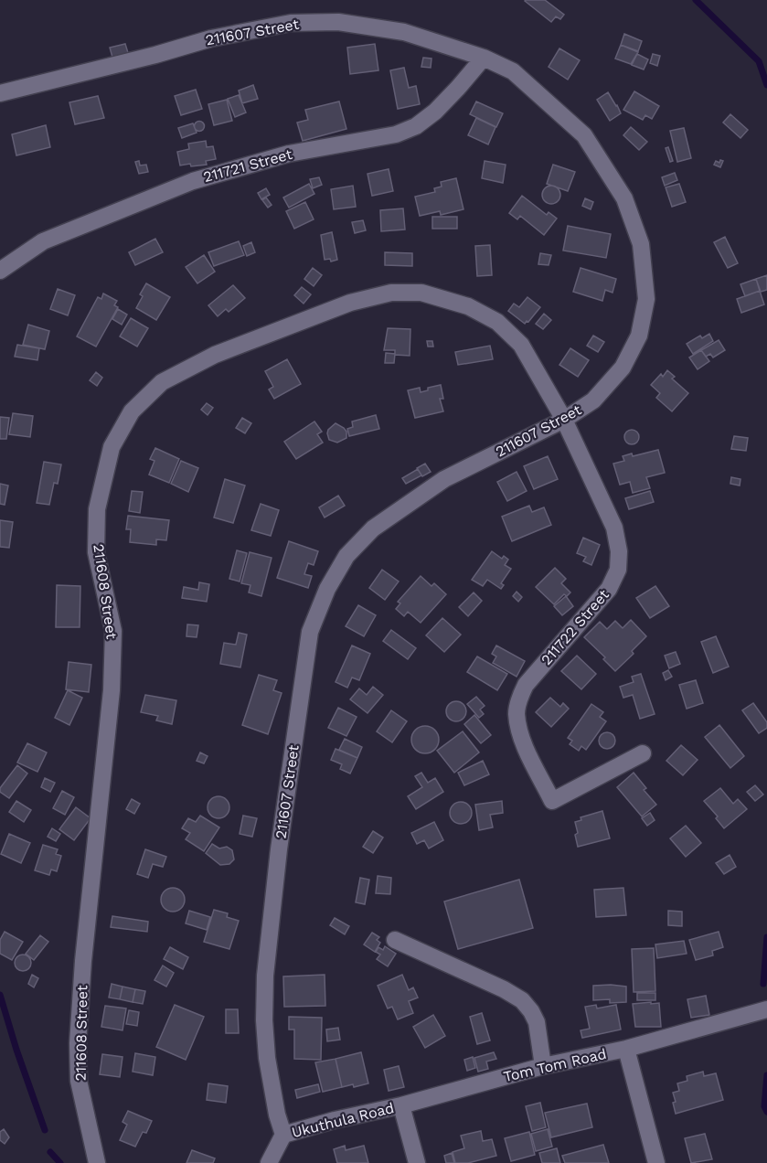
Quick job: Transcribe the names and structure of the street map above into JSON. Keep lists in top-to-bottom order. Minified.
{"streets":{"street":["211607 Street","211721 Street","211608 Street","211722 Street","Tom Tom Road","Ukuthula Road"]},"crossings":[["211607 Street","211721 Street"],["211607 Street","211608 Street"],["211607 Street","211722 Street"],["211607 Street","Ukuthula Road"],["211608 Street","211722 Street"],["Tom Tom Road","Ukuthula Road"]]}
